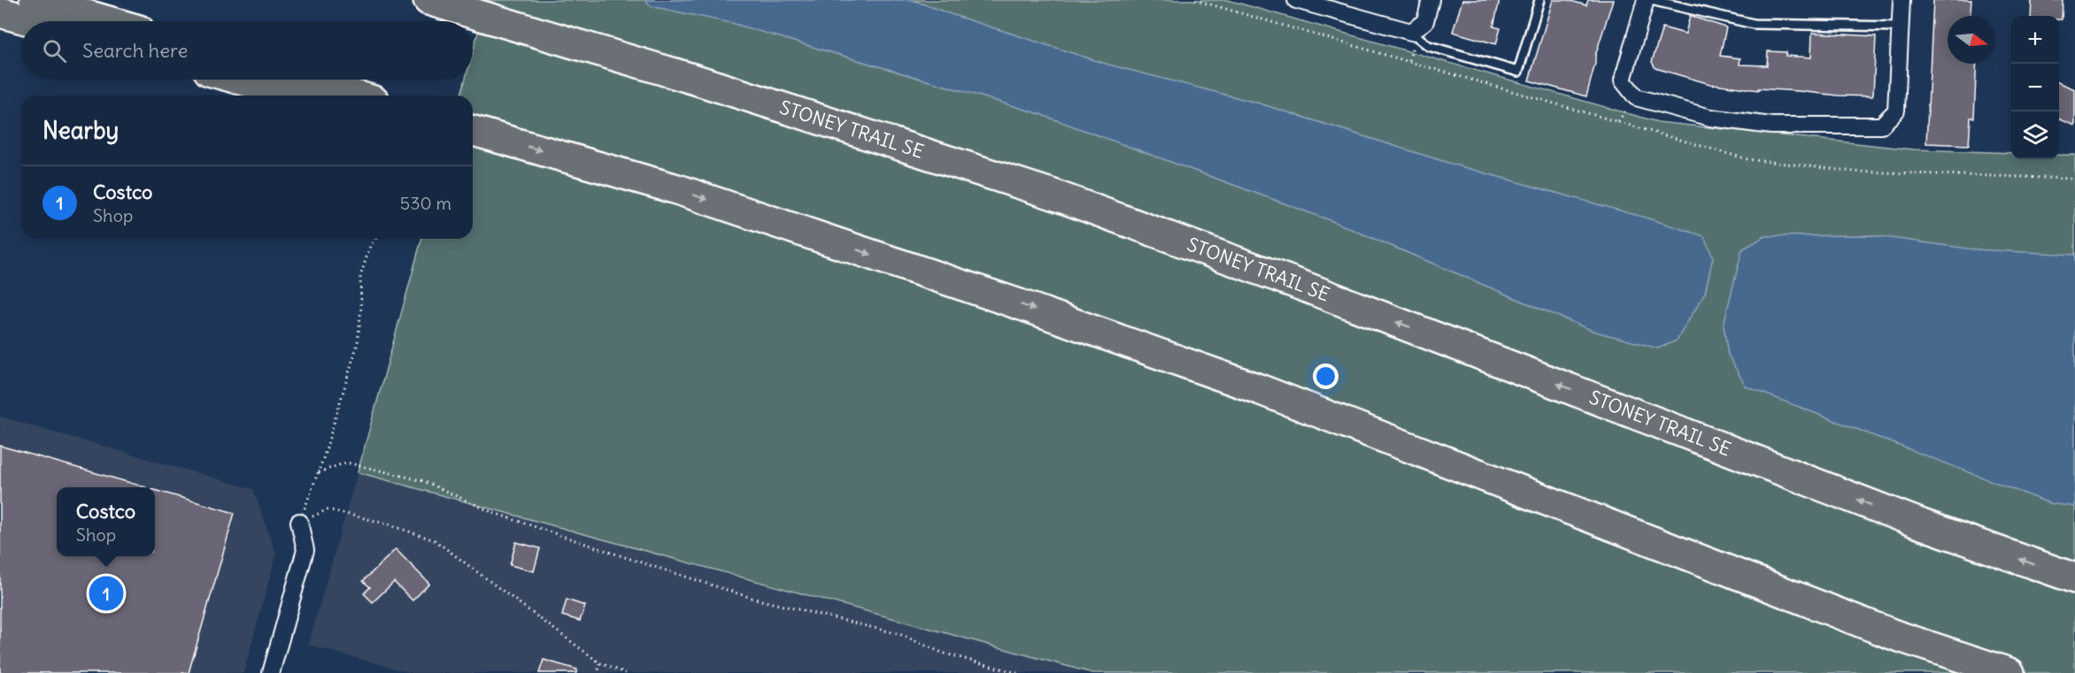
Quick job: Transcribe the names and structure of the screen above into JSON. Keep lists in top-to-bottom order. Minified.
{"streets":{"highway":["STONEY TRAIL SE"]},"north":"right","page":{"map_buttons":["+","−"],"search":"Search here","heading":"Nearby","list":[{"mark":"1","name":"Costco","note":"Shop","value":"530 m"}],"popup":["Costco","Shop"],"pins":"1"}}
